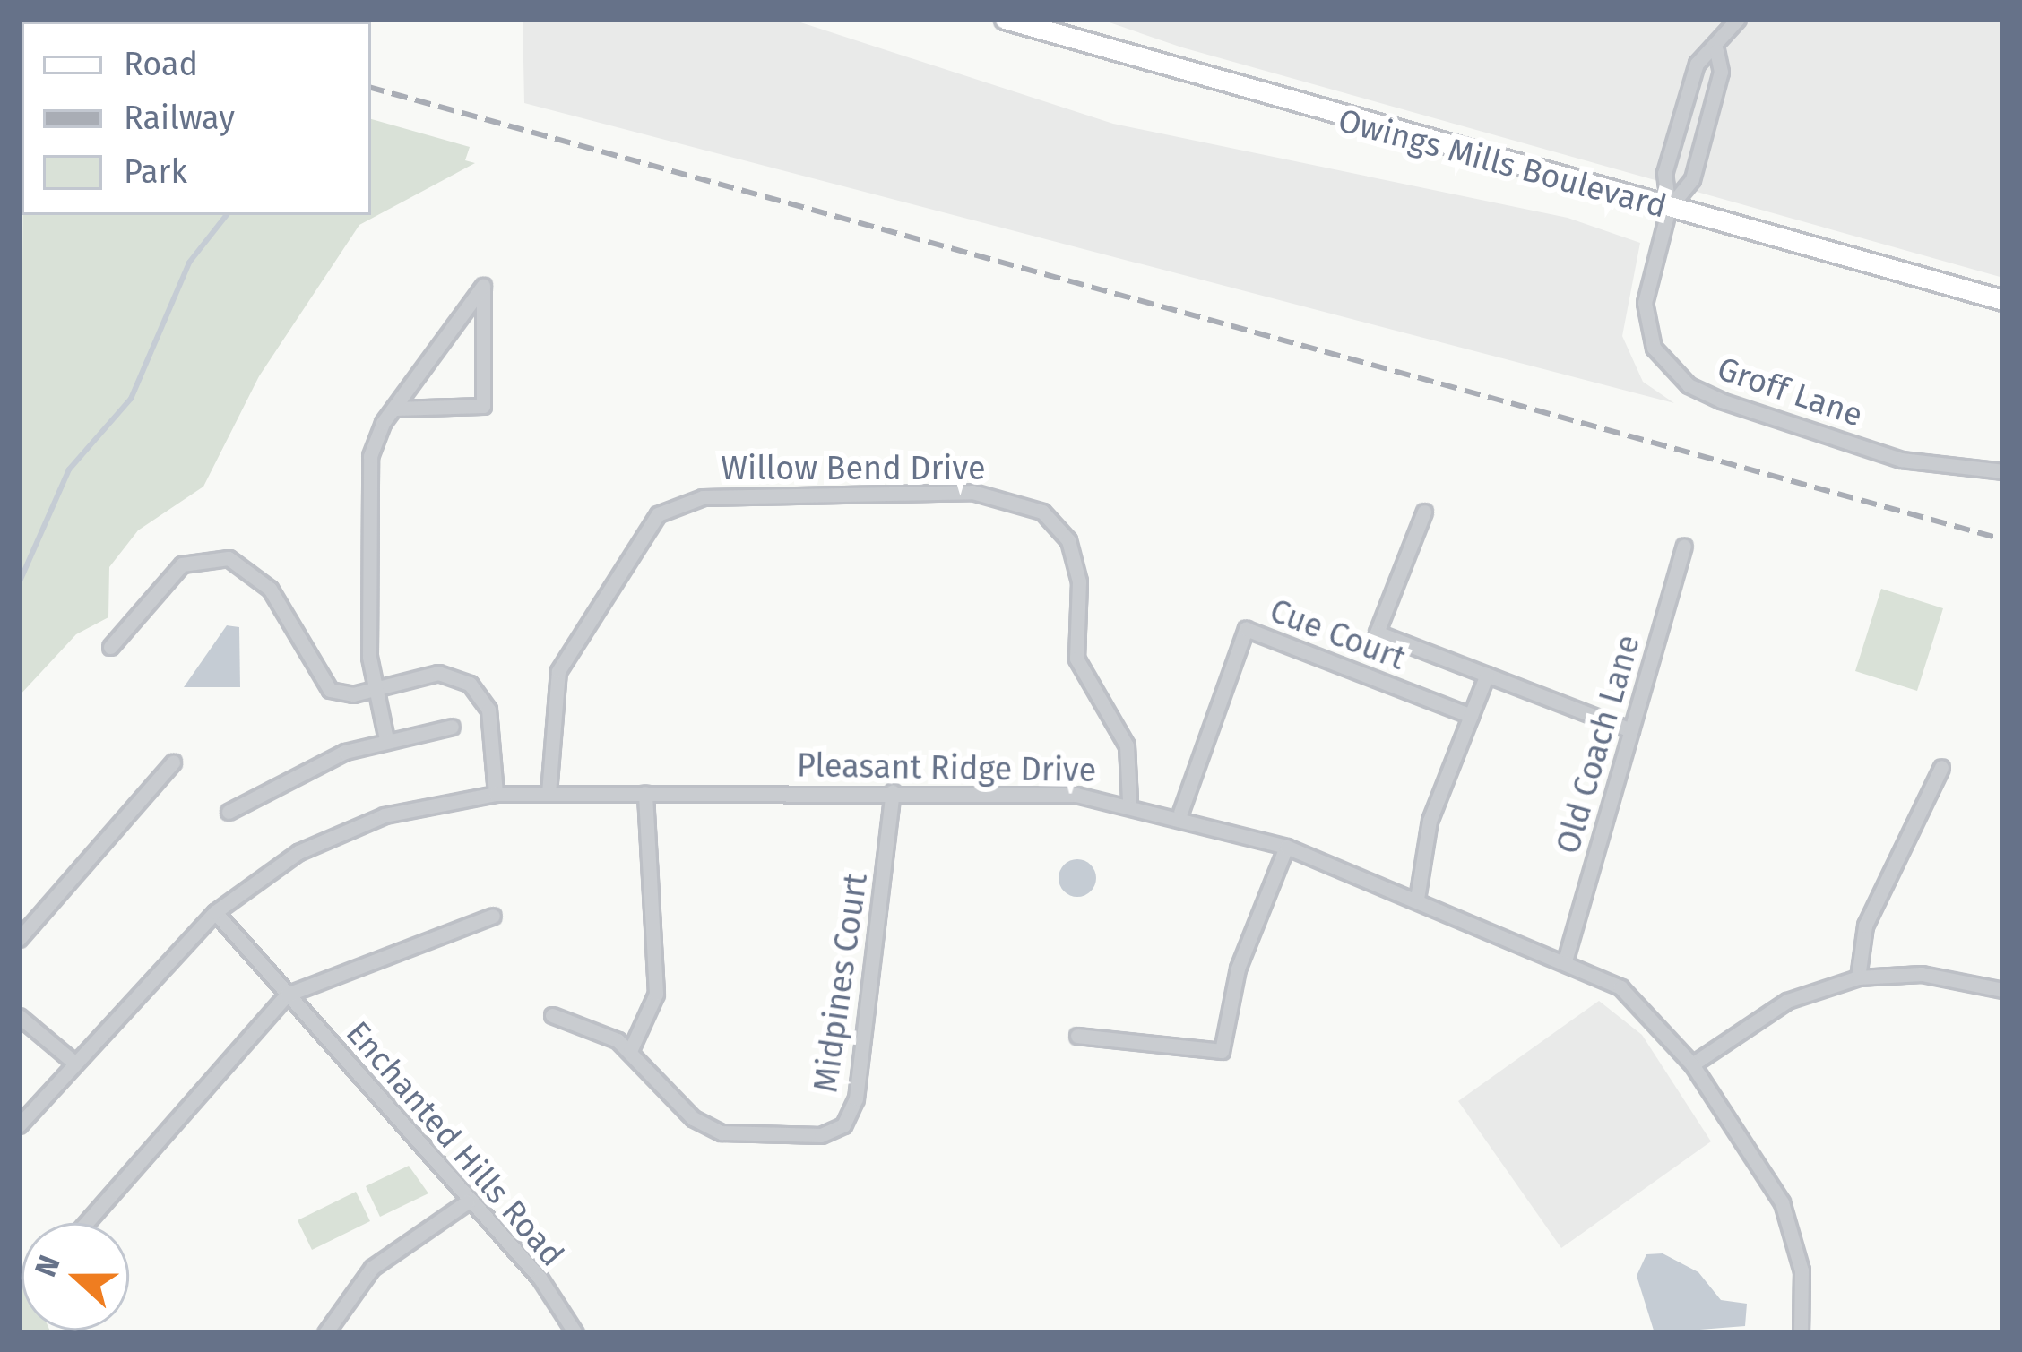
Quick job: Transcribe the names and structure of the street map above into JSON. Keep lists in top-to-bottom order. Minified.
{"streets":{"main road":["Owings Mills Boulevard"],"street":["Groff Lane","Willow Bend Drive","Cue Court","Old Coach Lane","Pleasant Ridge Drive","Midpines Court","Enchanted Hills Road"]},"crossings":[["Owings Mills Boulevard","Groff Lane"],["Willow Bend Drive","Pleasant Ridge Drive"],["Cue Court","Pleasant Ridge Drive"],["Old Coach Lane","Pleasant Ridge Drive"],["Pleasant Ridge Drive","Midpines Court"],["Pleasant Ridge Drive","Enchanted Hills Road"]],"legend":["Road","Railway","Park"],"north":"left"}
